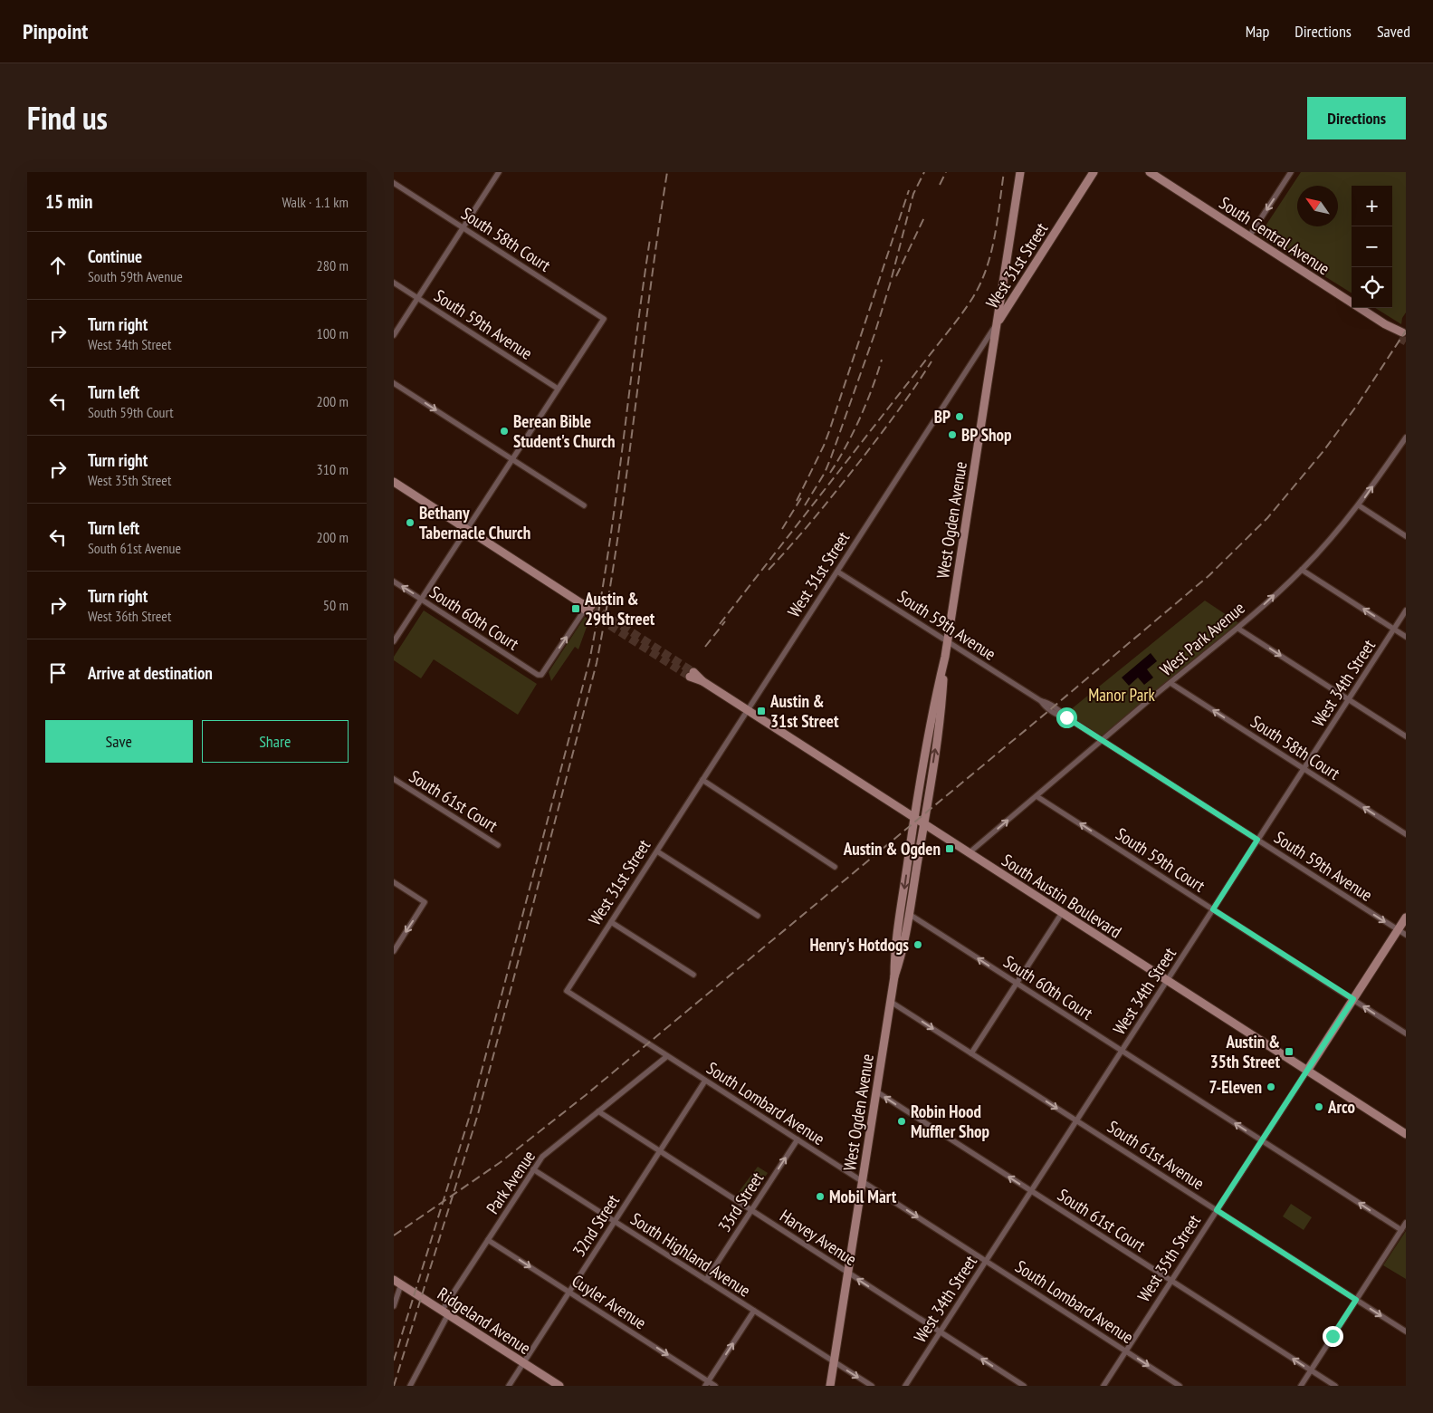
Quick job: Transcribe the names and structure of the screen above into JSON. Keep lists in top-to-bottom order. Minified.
{"streets":{"main road":["South Central Avenue","West 31st Street","West Ogden Avenue","South Austin Boulevard","West 35th Street","Ridgeland Avenue"],"street":["South 58th Court","South 59th Avenue","South 60th Court","West Park Avenue","West 34th Street","South 61st Court","South 59th Court","South Lombard Avenue","South 61st Avenue","Park Avenue","33rd Street","32nd Street","Harvey Avenue","South Highland Avenue","Cuyler Avenue"]},"crossings":[["South 58th Court","South 59th Avenue"],["South 58th Court","West Park Avenue"],["South 58th Court","West 34th Street"],["West 31st Street","South 59th Avenue"],["West 31st Street","West Ogden Avenue"],["West 31st Street","South Austin Boulevard"],["West 31st Street","South Lombard Avenue"],["South 59th Avenue","West Ogden Avenue"],["South 59th Avenue","West Park Avenue"],["South 59th Avenue","West 34th Street"],["South 59th Avenue","West 35th Street"],["West Ogden Avenue","South 60th Court"],["West Ogden Avenue","South 61st Court"],["West Ogden Avenue","South Austin Boulevard"],["West Ogden Avenue","South Lombard Avenue"],["West Ogden Avenue","South 61st Avenue"],["West Ogden Avenue","Harvey Avenue"],["West Ogden Avenue","South Highland Avenue"],["South 60th Court","West 34th Street"],["South 60th Court","West 35th Street"],["West Park Avenue","South 59th Court"],["West Park Avenue","South Austin Boulevard"],["West 34th Street","South 61st Court"],["West 34th Street","South 59th Court"],["West 34th Street","South Austin Boulevard"],["West 34th Street","South Lombard Avenue"],["West 34th Street","South 61st Avenue"],["West 34th Street","Harvey Avenue"],["South 61st Court","West 35th Street"],["South 59th Court","West 35th Street"],["South Austin Boulevard","West 35th Street"],["South Lombard Avenue","Park Avenue"],["South Lombard Avenue","33rd Street"],["South Lombard Avenue","32nd Street"],["South Lombard Avenue","West 35th Street"],["South 61st Avenue","West 35th Street"],["Park Avenue","Harvey Avenue"],["Park Avenue","South Highland Avenue"],["Park Avenue","Cuyler Avenue"],["Park Avenue","Ridgeland Avenue"],["33rd Street","Harvey Avenue"],["33rd Street","South Highland Avenue"],["32nd Street","Harvey Avenue"],["32nd Street","South Highland Avenue"],["32nd Street","Cuyler Avenue"],["32nd Street","Ridgeland Avenue"]],"one_way":["South 58th Court","West Park Avenue","South 61st Court","South 59th Court","South 61st Avenue","33rd Street","Harvey Avenue","Cuyler Avenue"],"parks":["Manor Park"],"places":{"other":["BP","Berean Bible Student's Church","BP Shop","Bethany Tabernacle Church","Henry's Hotdogs","7-Eleven","Arco","Robin Hood Muffler Shop","Mobil Mart"],"transit":["Austin & 29th Street","Austin & 31st Street","Austin & Ogden","Austin & 35th Street"]},"north":"top left","page":{"header":"Pinpoint","nav":["Map","Directions","Saved"],"title":"Find us","buttons":["Directions",["Save","Share"]],"heading":["15 min","Walk · 1.1 km"],"map_buttons":["+","−"],"list":[["Continue","South 59th Avenue","280 m"],["Turn right","West 34th Street","100 m"],["Turn left","South 59th Court","200 m"],["Turn right","West 35th Street","310 m"],["Turn left","South 61st Avenue","200 m"],["Turn right","West 36th Street","50 m"],"Arrive at destination"]}}
